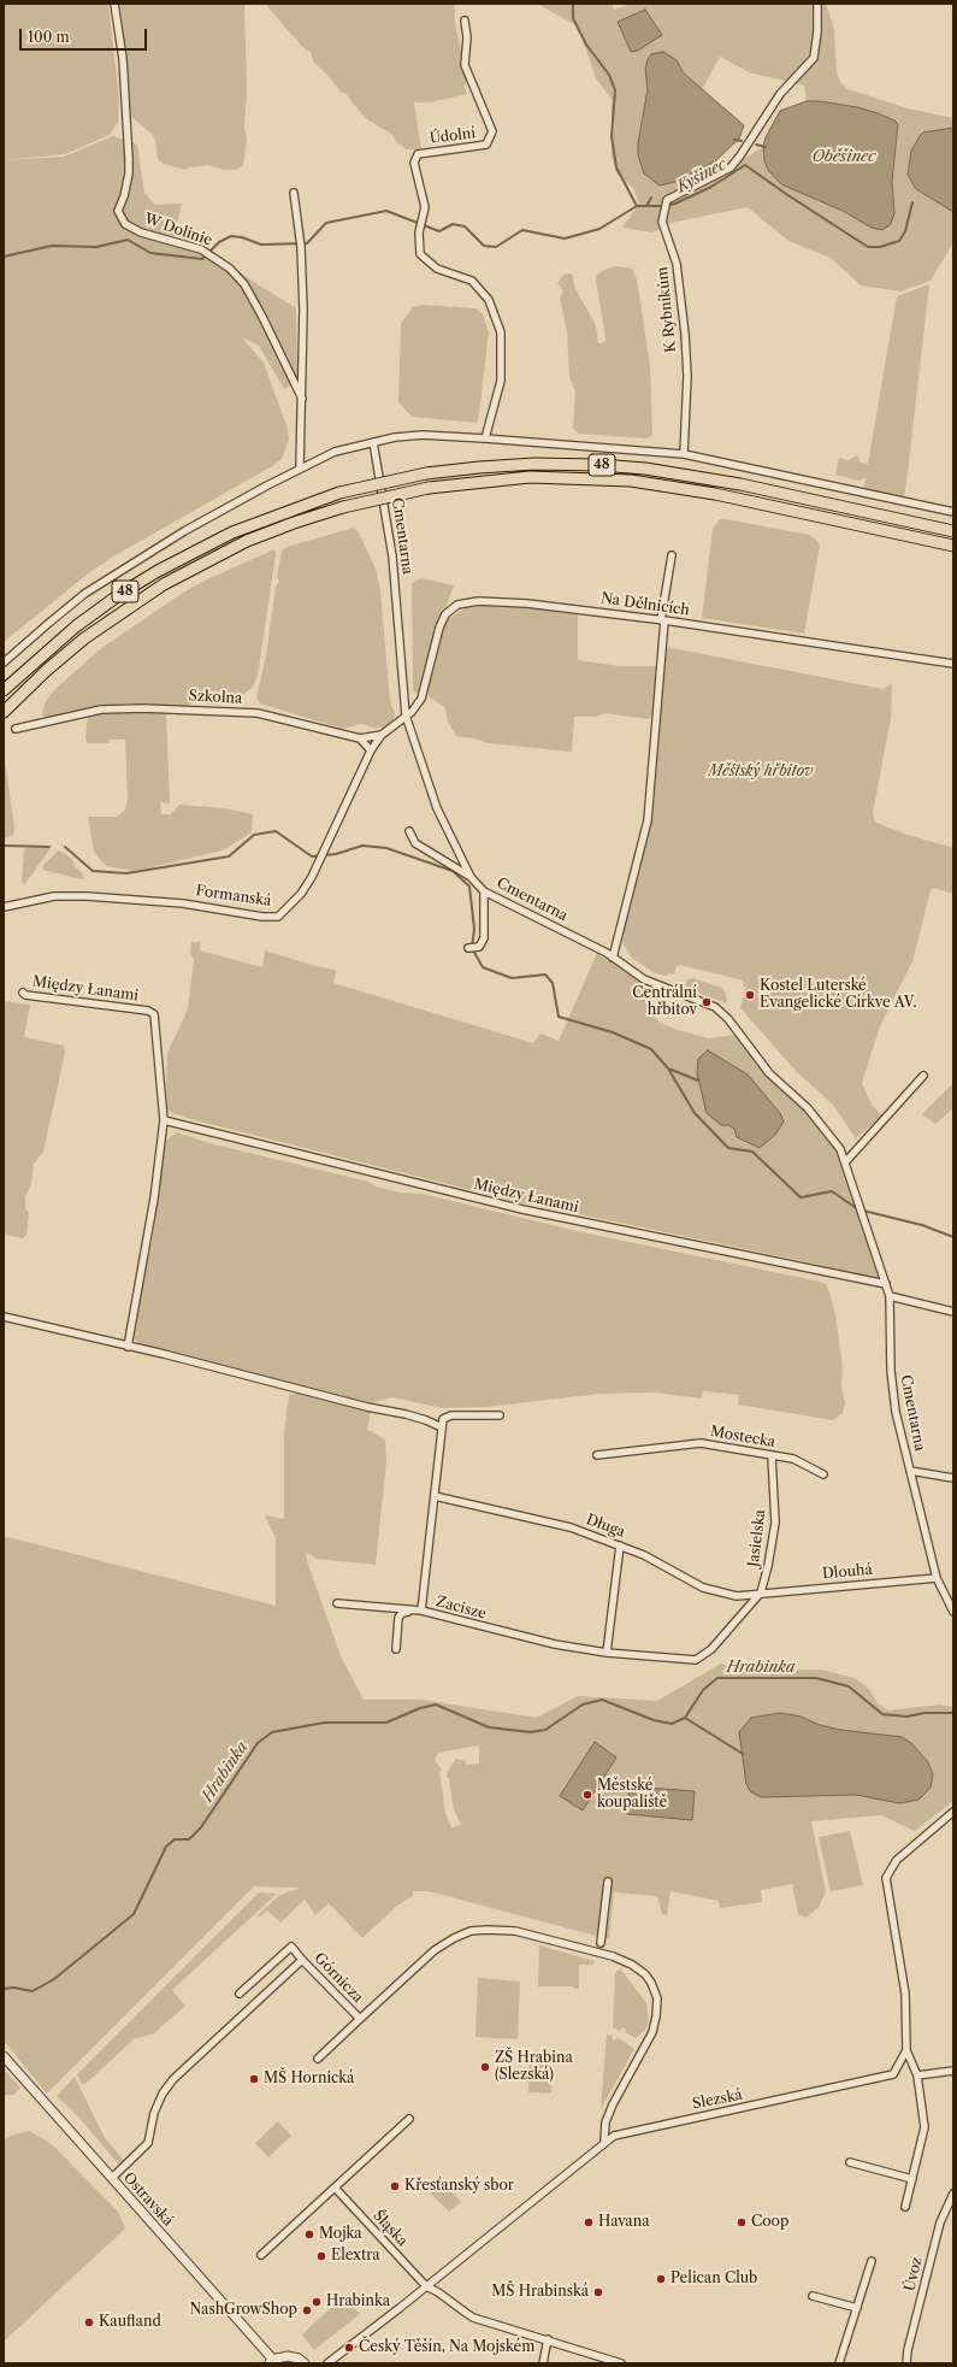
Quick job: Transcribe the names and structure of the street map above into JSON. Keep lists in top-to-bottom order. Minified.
{"streets":{"highway":["48"],"street":["Údolní","W Dolinie","K Rybníkům","Cmentarna","Na Dělnicích","Szkolna","Formanská","Między Łanami","Mostecka","Długa","Jasielska","Dlouhá","Zacisze","Górnicza","Slezská","Ostravská","Śląska","Úvoz"]},"crossings":[["Cmentarna","Na Dělnicích"],["Cmentarna","Szkolna"],["Cmentarna","Między Łanami"],["Cmentarna","Dlouhá"],["Na Dělnicích","Szkolna"],["Szkolna","Formanská"],["Mostecka","Jasielska"],["Długa","Jasielska"],["Długa","Dlouhá"],["Długa","Zacisze"],["Jasielska","Dlouhá"],["Jasielska","Zacisze"],["Dlouhá","Zacisze"],["Górnicza","Slezská"],["Górnicza","Ostravská"],["Slezská","Śląska"]],"water":["Oběšinec","Kyšinec","Hrabinka"],"parks":["Městský hřbitov"],"places":["Kostel Luterské Evangelické Církve AV.","Centrální hřbitov","Městské koupaliště","ZŠ Hrabina (Slezská)","MŠ Hornická","Křesťanský sbor","Havana","Coop","Mojka","Elextra","Pelican Club","MŠ Hrabinská","Hrabinka","NashGrowShop","Kaufland","Český Těšín, Na Mojském"],"scale_bar":"100 m"}
